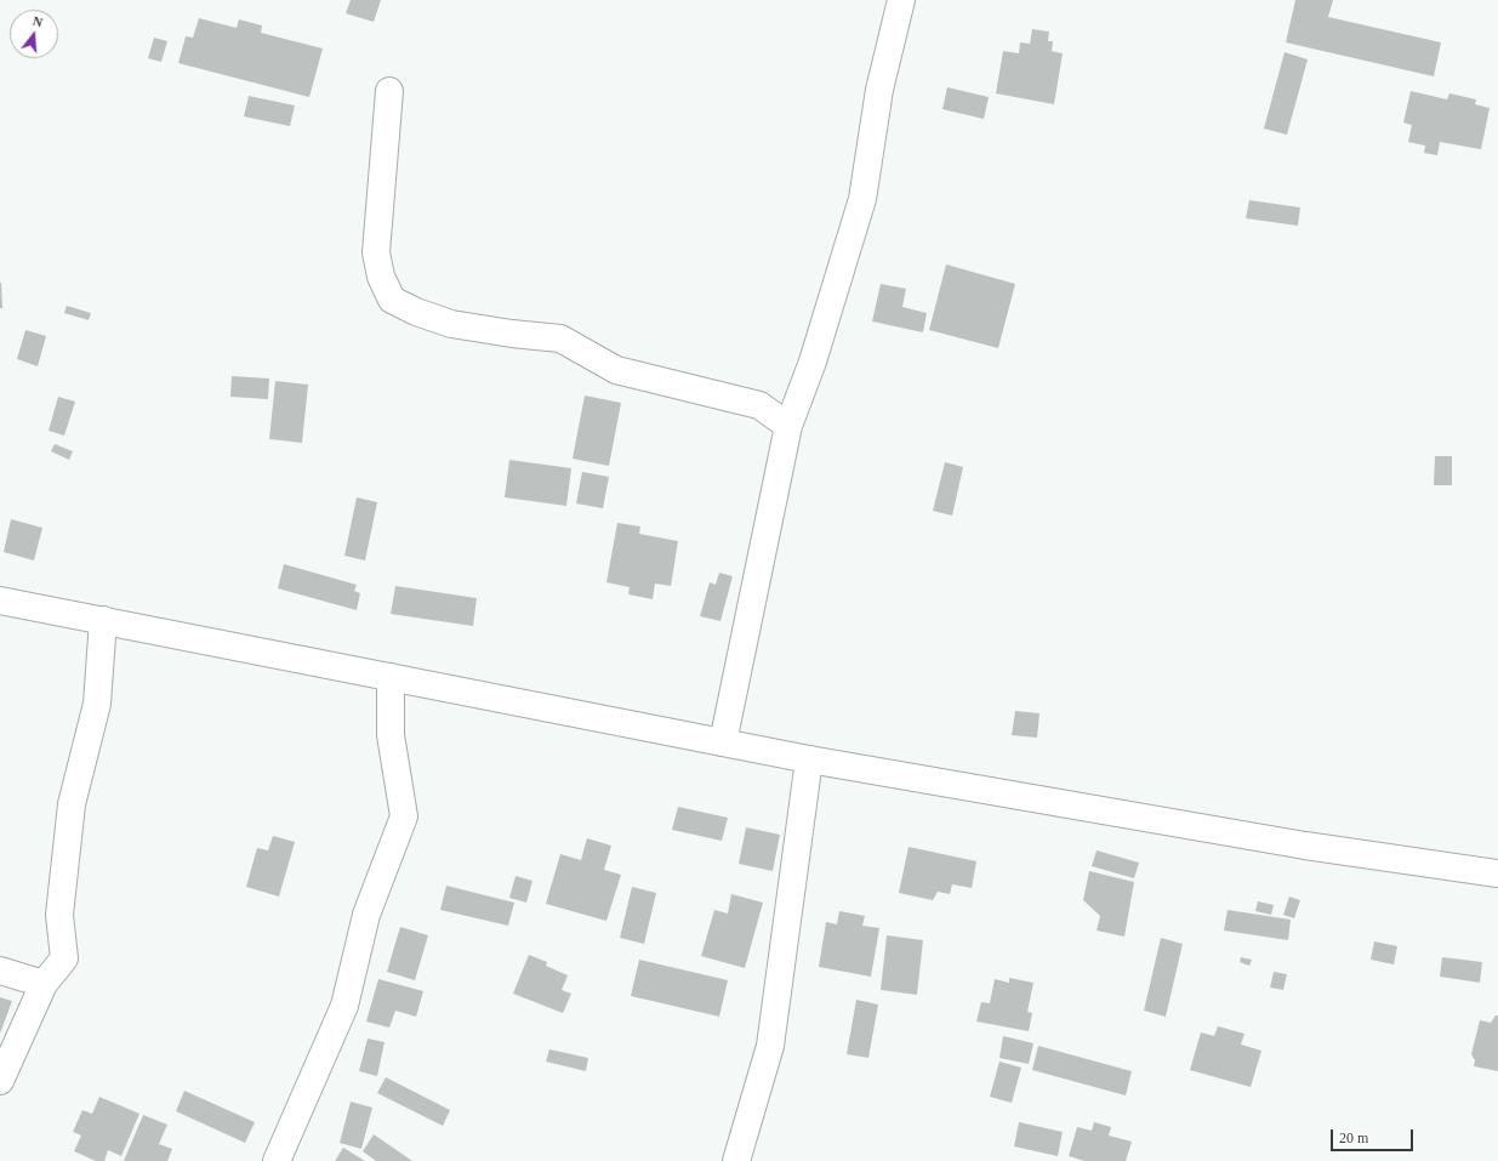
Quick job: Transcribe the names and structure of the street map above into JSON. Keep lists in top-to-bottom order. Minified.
{"scale_bar":"20 m","north":"top"}
